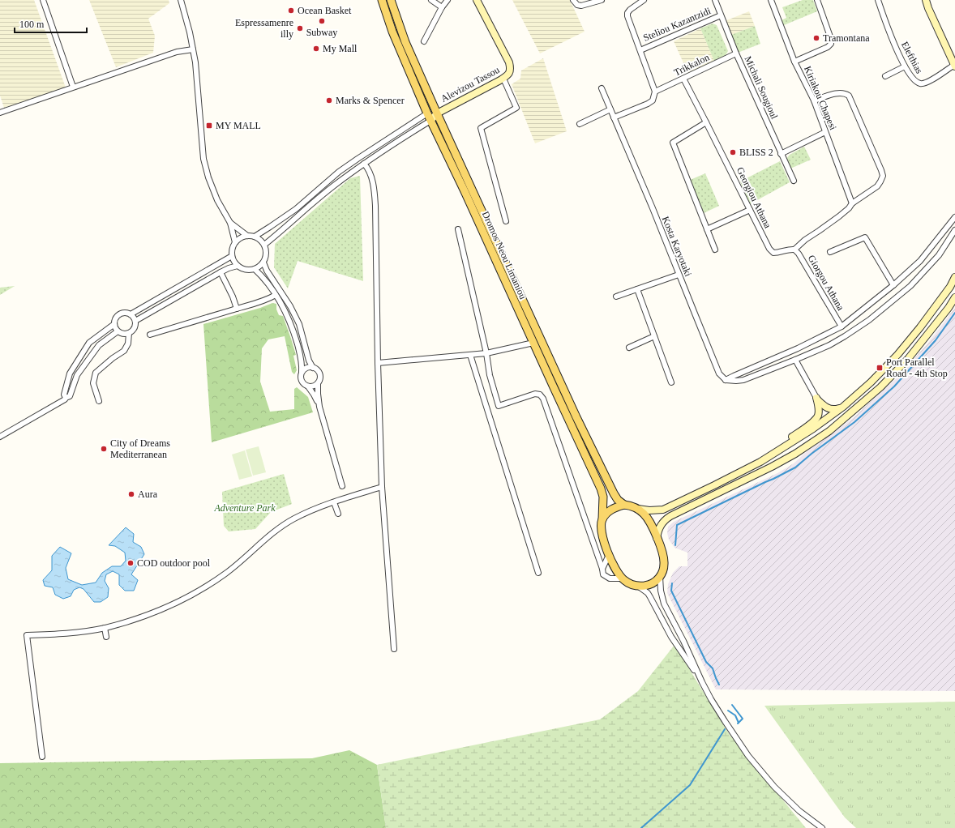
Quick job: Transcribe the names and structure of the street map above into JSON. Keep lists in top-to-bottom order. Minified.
{"streets":{"main road":["Alevizou Tassou","Dromos Neou Limaniou"],"street":["Steliou Kazantzidi","Elefthias","Trikkalon","Michali Sougioul","Kiriakou Chapesi","Georgiou Athana","Kosta Karyotaki","Giorgou Athana"]},"crossings":[["Steliou Kazantzidi","Michali Sougioul"],["Trikkalon","Michali Sougioul"],["Trikkalon","Georgiou Athana"],["Alevizou Tassou","Dromos Neou Limaniou"],["Georgiou Athana","Giorgou Athana"]],"parks":["Adventure Park"],"places":{"other":["Ocean Basket","Subway","Espressamenre illy","Tramontana","My Mall","Marks & Spencer","BLISS 2","City of Dreams Mediterranean","Aura","COD outdoor pool"],"transit":["MY MALL","Port Parallel Road - 4th Stop"]},"scale_bar":"100 m"}
